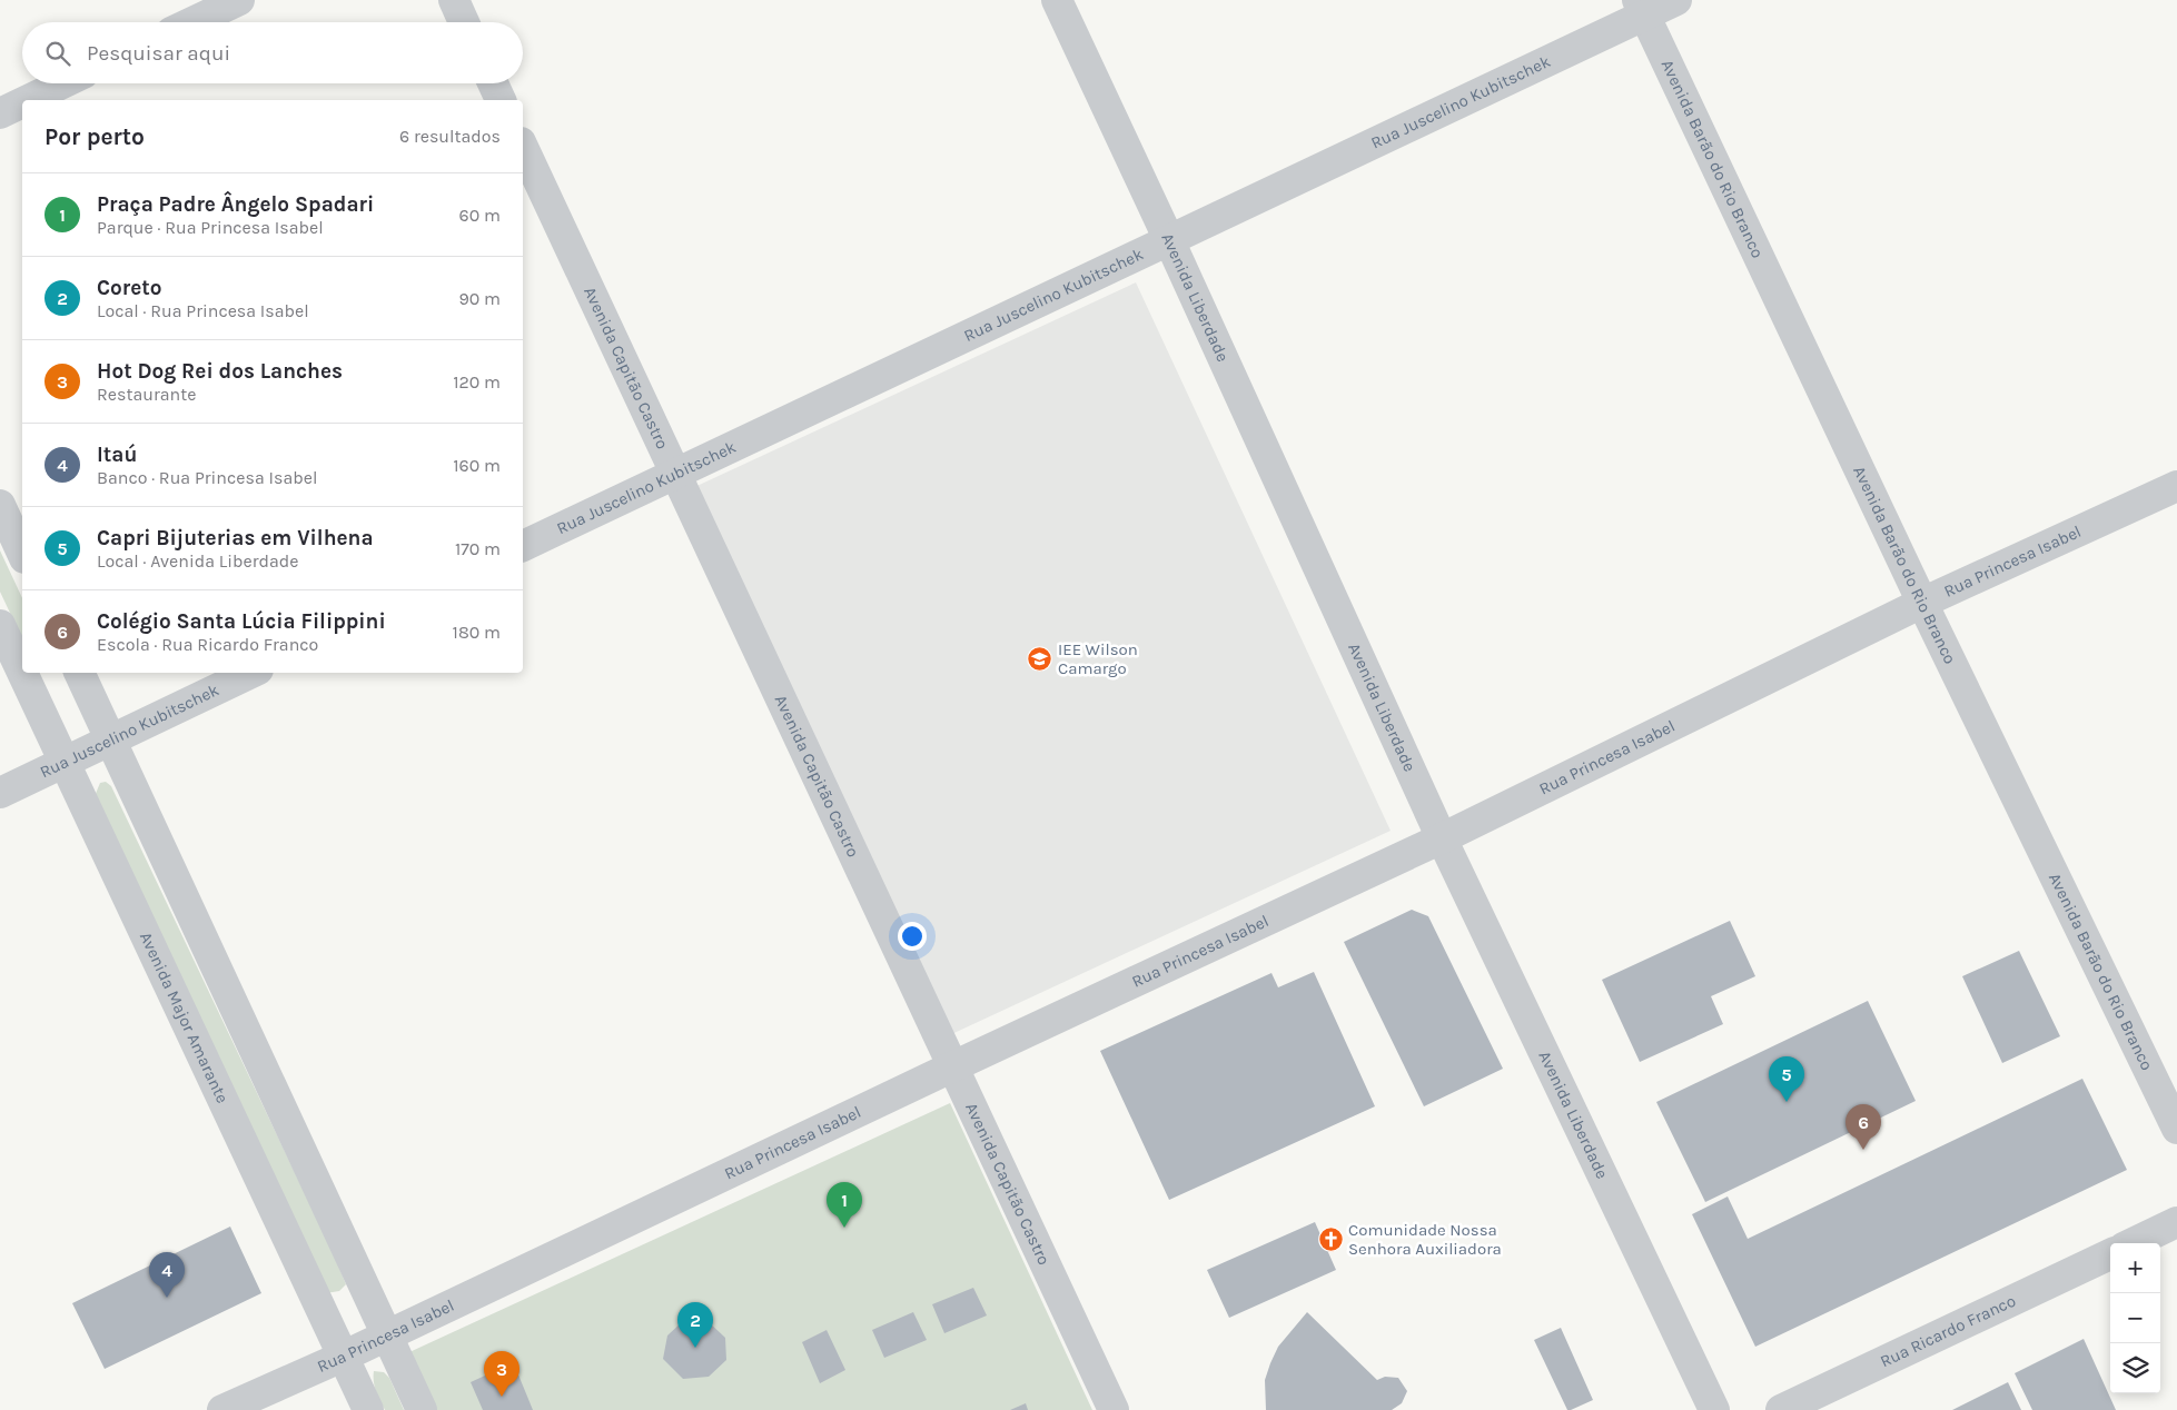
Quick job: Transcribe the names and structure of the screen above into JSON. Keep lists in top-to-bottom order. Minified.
{"streets":{"street":["Rua Juscelino Kubitschek","Avenida Barão do Rio Branco","Avenida Liberdade","Avenida Capitão Castro","Rua Princesa Isabel","Avenida Major Amarante","Rua Ricardo Franco"]},"crossings":[["Rua Juscelino Kubitschek","Avenida Barão do Rio Branco"],["Rua Juscelino Kubitschek","Avenida Liberdade"],["Rua Juscelino Kubitschek","Avenida Capitão Castro"],["Rua Juscelino Kubitschek","Avenida Major Amarante"],["Avenida Barão do Rio Branco","Rua Princesa Isabel"],["Avenida Liberdade","Rua Princesa Isabel"],["Avenida Capitão Castro","Rua Princesa Isabel"],["Rua Princesa Isabel","Avenida Major Amarante"]],"places":{"school or university":["IEE Wilson Camargo"],"church":["Comunidade Nossa Senhora Auxiliadora"]},"page":{"search":"Pesquisar aqui","heading":["Por perto","6 resultados"],"list":[{"mark":"1","name":"Praça Padre Ângelo Spadari","note":"Parque · Rua Princesa Isabel","value":"60 m"},{"mark":"2","name":"Coreto","note":"Local · Rua Princesa Isabel","value":"90 m"},{"mark":"3","name":"Hot Dog Rei dos Lanches","note":"Restaurante","value":"120 m"},{"mark":"4","name":"Itaú","note":"Banco · Rua Princesa Isabel","value":"160 m"},{"mark":"5","name":"Capri Bijuterias em Vilhena","note":"Local · Avenida Liberdade","value":"170 m"},{"mark":"6","name":"Colégio Santa Lúcia Filippini","note":"Escola · Rua Ricardo Franco","value":"180 m"}],"pins":["5","6","1","4","2","3"],"map_buttons":["+","−"]}}
